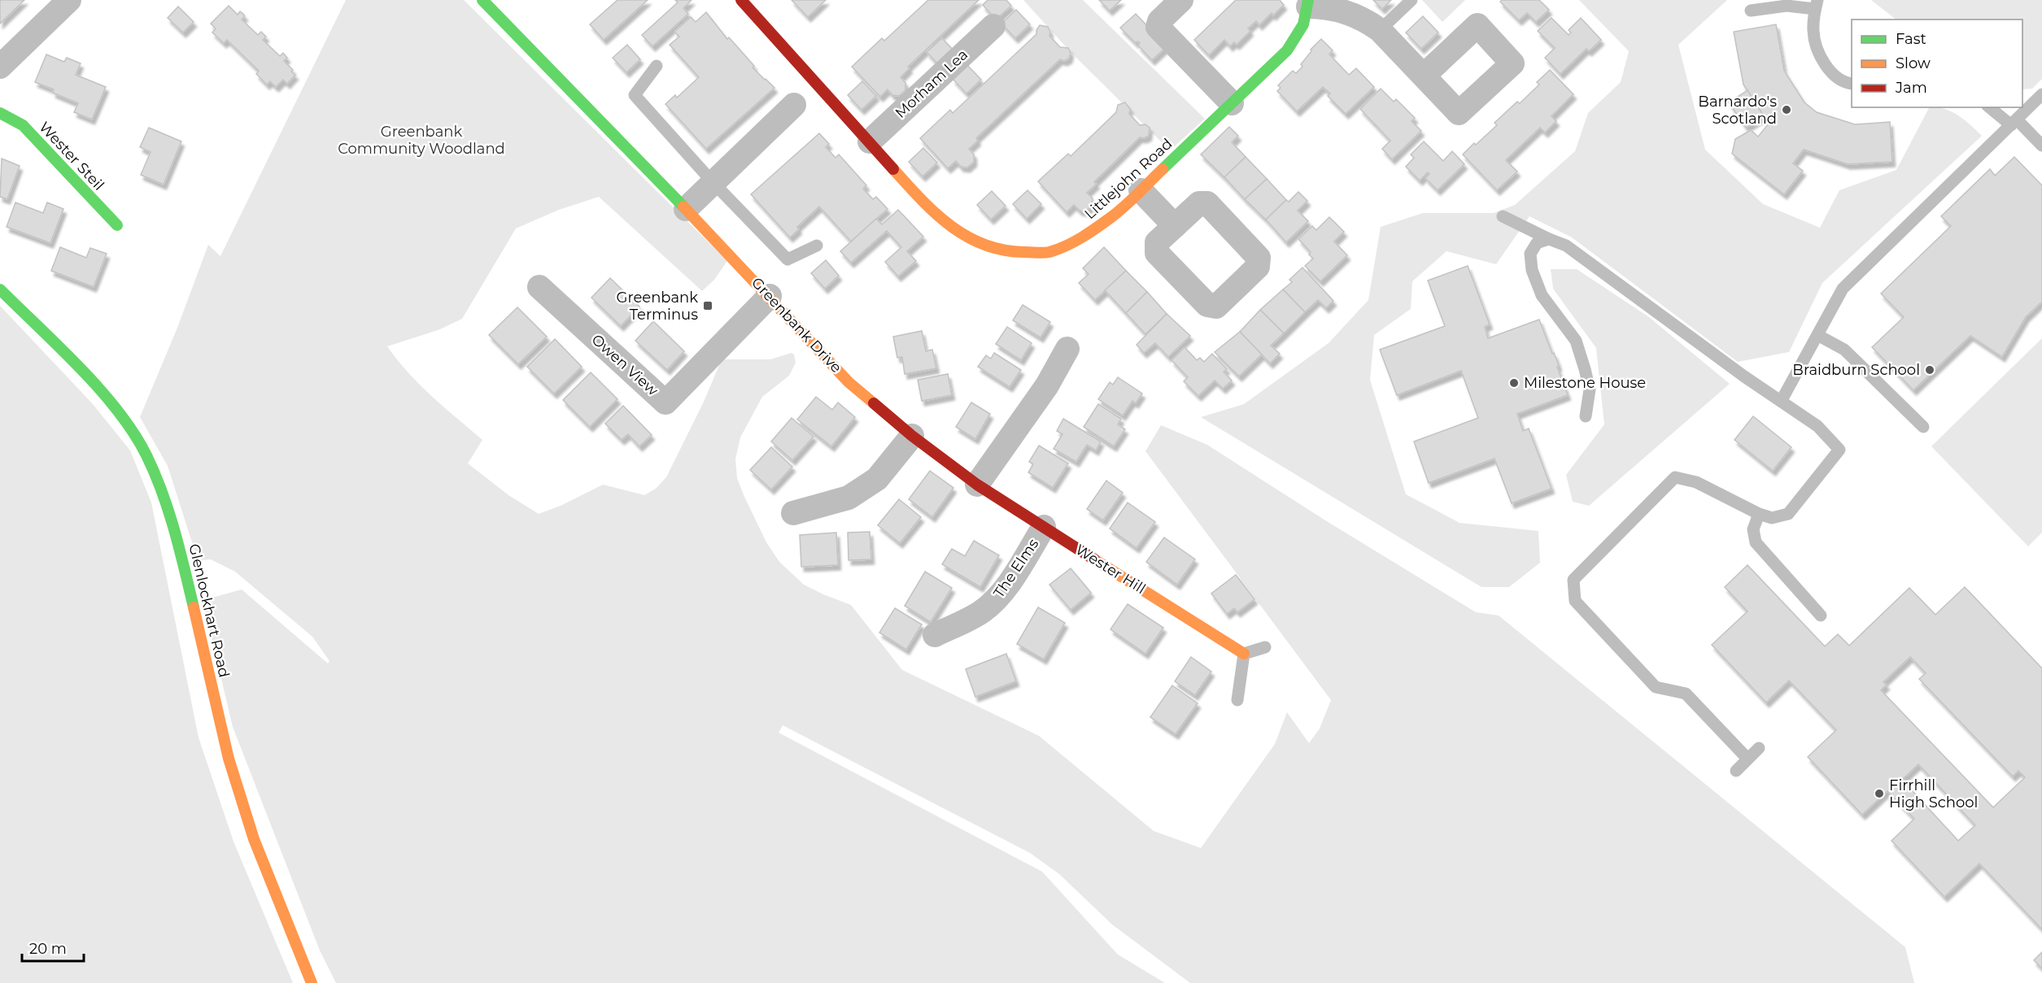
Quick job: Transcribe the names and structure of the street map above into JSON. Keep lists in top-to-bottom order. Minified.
{"streets":{"street":["Morham Lea","Wester Steil","Littlejohn Road","Greenbank Drive","Owen View","The Elms","Wester Hill","Glenlockhart Road"]},"crossings":[["Morham Lea","Littlejohn Road"],["Greenbank Drive","Owen View"],["Greenbank Drive","Wester Hill"],["The Elms","Wester Hill"]],"parks":["Greenbank Community Woodland"],"places":{"other":["Barnardo's Scotland","Braidburn School","Milestone House","Firrhill High School"],"transit":["Greenbank Terminus"]},"legend":["Fast","Slow","Jam"],"scale_bar":"20 m"}
